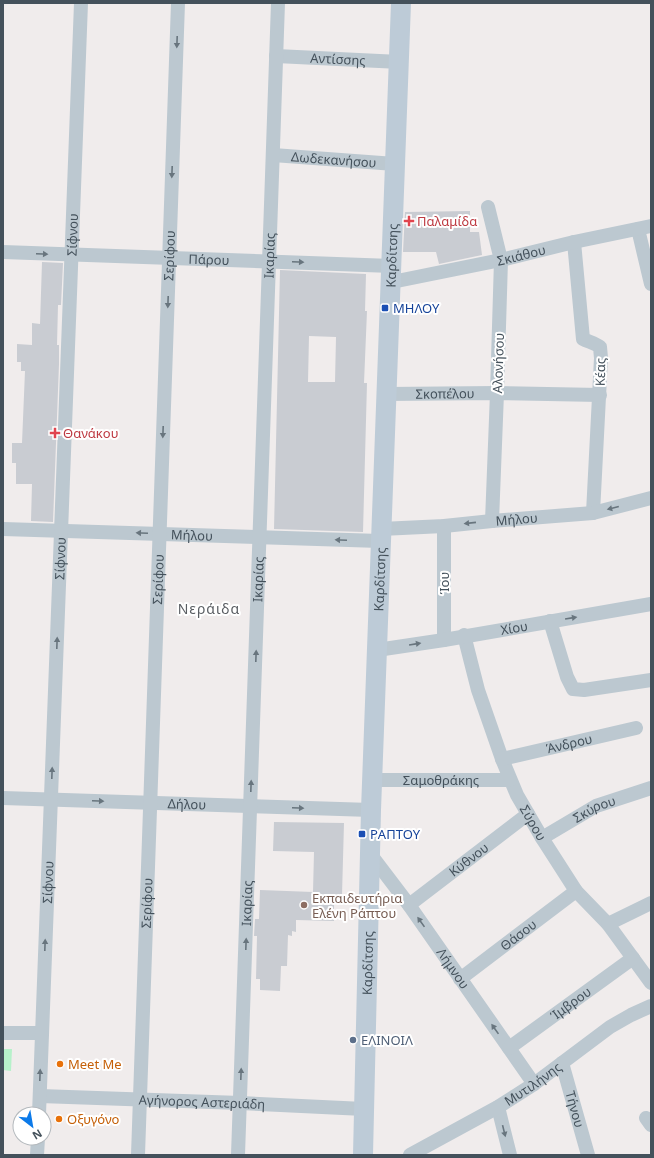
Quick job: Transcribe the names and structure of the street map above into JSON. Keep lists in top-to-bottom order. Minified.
{"streets":{"main road":["Καρδίτσης"],"street":["Αντίσσης","Δωδεκανήσου","Σίφνου","Σερίφου","Ικαρίας","Σκιάθου","Πάρου","Αλονήσου","Κέας","Σκοπέλου","Μήλου","Ίου","Χίου","Άνδρου","Σαμοθράκης","Δήλου","Σκύρου","Σύρου","Κύθνου","Θάσου","Λήμνου","Ίμβρου","Μυτιλήνης","Αγήνορος Αστεριάδη","Τήνου"]},"crossings":[["Αντίσσης","Ικαρίας"],["Αντίσσης","Καρδίτσης"],["Δωδεκανήσου","Ικαρίας"],["Δωδεκανήσου","Καρδίτσης"],["Σίφνου","Πάρου"],["Σίφνου","Μήλου"],["Σίφνου","Δήλου"],["Σίφνου","Αγήνορος Αστεριάδη"],["Σερίφου","Πάρου"],["Σερίφου","Μήλου"],["Σερίφου","Δήλου"],["Σερίφου","Αγήνορος Αστεριάδη"],["Ικαρίας","Πάρου"],["Ικαρίας","Μήλου"],["Ικαρίας","Δήλου"],["Ικαρίας","Αγήνορος Αστεριάδη"],["Καρδίτσης","Σκιάθου"],["Καρδίτσης","Πάρου"],["Καρδίτσης","Σκοπέλου"],["Καρδίτσης","Μήλου"],["Καρδίτσης","Χίου"],["Καρδίτσης","Σαμοθράκης"],["Καρδίτσης","Δήλου"],["Καρδίτσης","Λήμνου"],["Καρδίτσης","Αγήνορος Αστεριάδη"],["Σκιάθου","Πάρου"],["Σκιάθου","Αλονήσου"],["Σκιάθου","Κέας"],["Αλονήσου","Σκοπέλου"],["Αλονήσου","Μήλου"],["Κέας","Σκοπέλου"],["Κέας","Μήλου"],["Μήλου","Ίου"],["Ίου","Χίου"],["Χίου","Σύρου"],["Άνδρου","Σύρου"],["Σαμοθράκης","Σύρου"],["Σκύρου","Σύρου"],["Σύρου","Κύθνου"],["Σύρου","Θάσου"],["Σύρου","Ίμβρου"],["Κύθνου","Λήμνου"],["Θάσου","Λήμνου"],["Λήμνου","Ίμβρου"],["Λήμνου","Μυτιλήνης"],["Μυτιλήνης","Τήνου"]],"one_way":["Σίφνου","Σερίφου","Ικαρίας","Πάρου","Μήλου","Χίου","Δήλου","Λήμνου"],"districts":["Νεράιδα"],"places":{"health":["Παλαμίδα","Θανάκου"],"transit":["ΜΗΛΟΥ","ΡΑΠΤΟΥ"],"other":["Εκπαιδευτήρια Ελένη Ράπτου","ΕΛΙΝΟΙΛ","Meet Me","Οξυγόνο"]},"north":"bottom right"}
